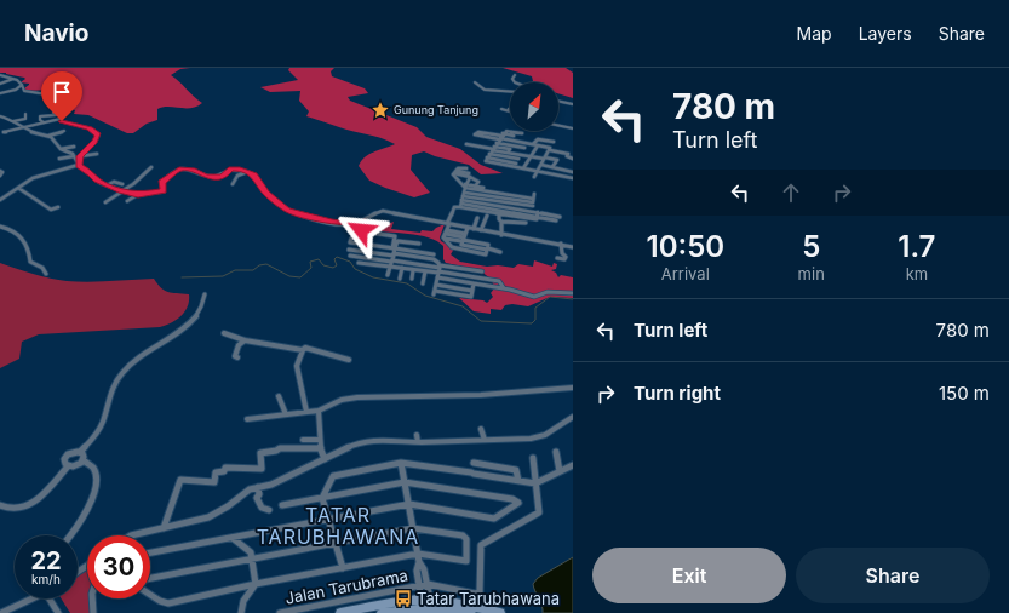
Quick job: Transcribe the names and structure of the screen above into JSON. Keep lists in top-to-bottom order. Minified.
{"streets":{"street":["Jalan Tarubrama"]},"districts":["TATAR TARUBHAWANA"],"places":{"place":["Gunung Tanjung"],"bus stop":["Tatar Tarubhawana"]},"north":"top right","page":{"header":"Navio","nav":["Map","Layers","Share"],"turn":["780 m","Turn left"],"eta":["10:50","Arrival","5","min","1.7","km"],"list":[{"name":"Turn left","value":"780 m"},{"name":"Turn right","value":"150 m"}],"speed":"22 km/h","limit":"30","buttons":["Exit","Share"]}}
